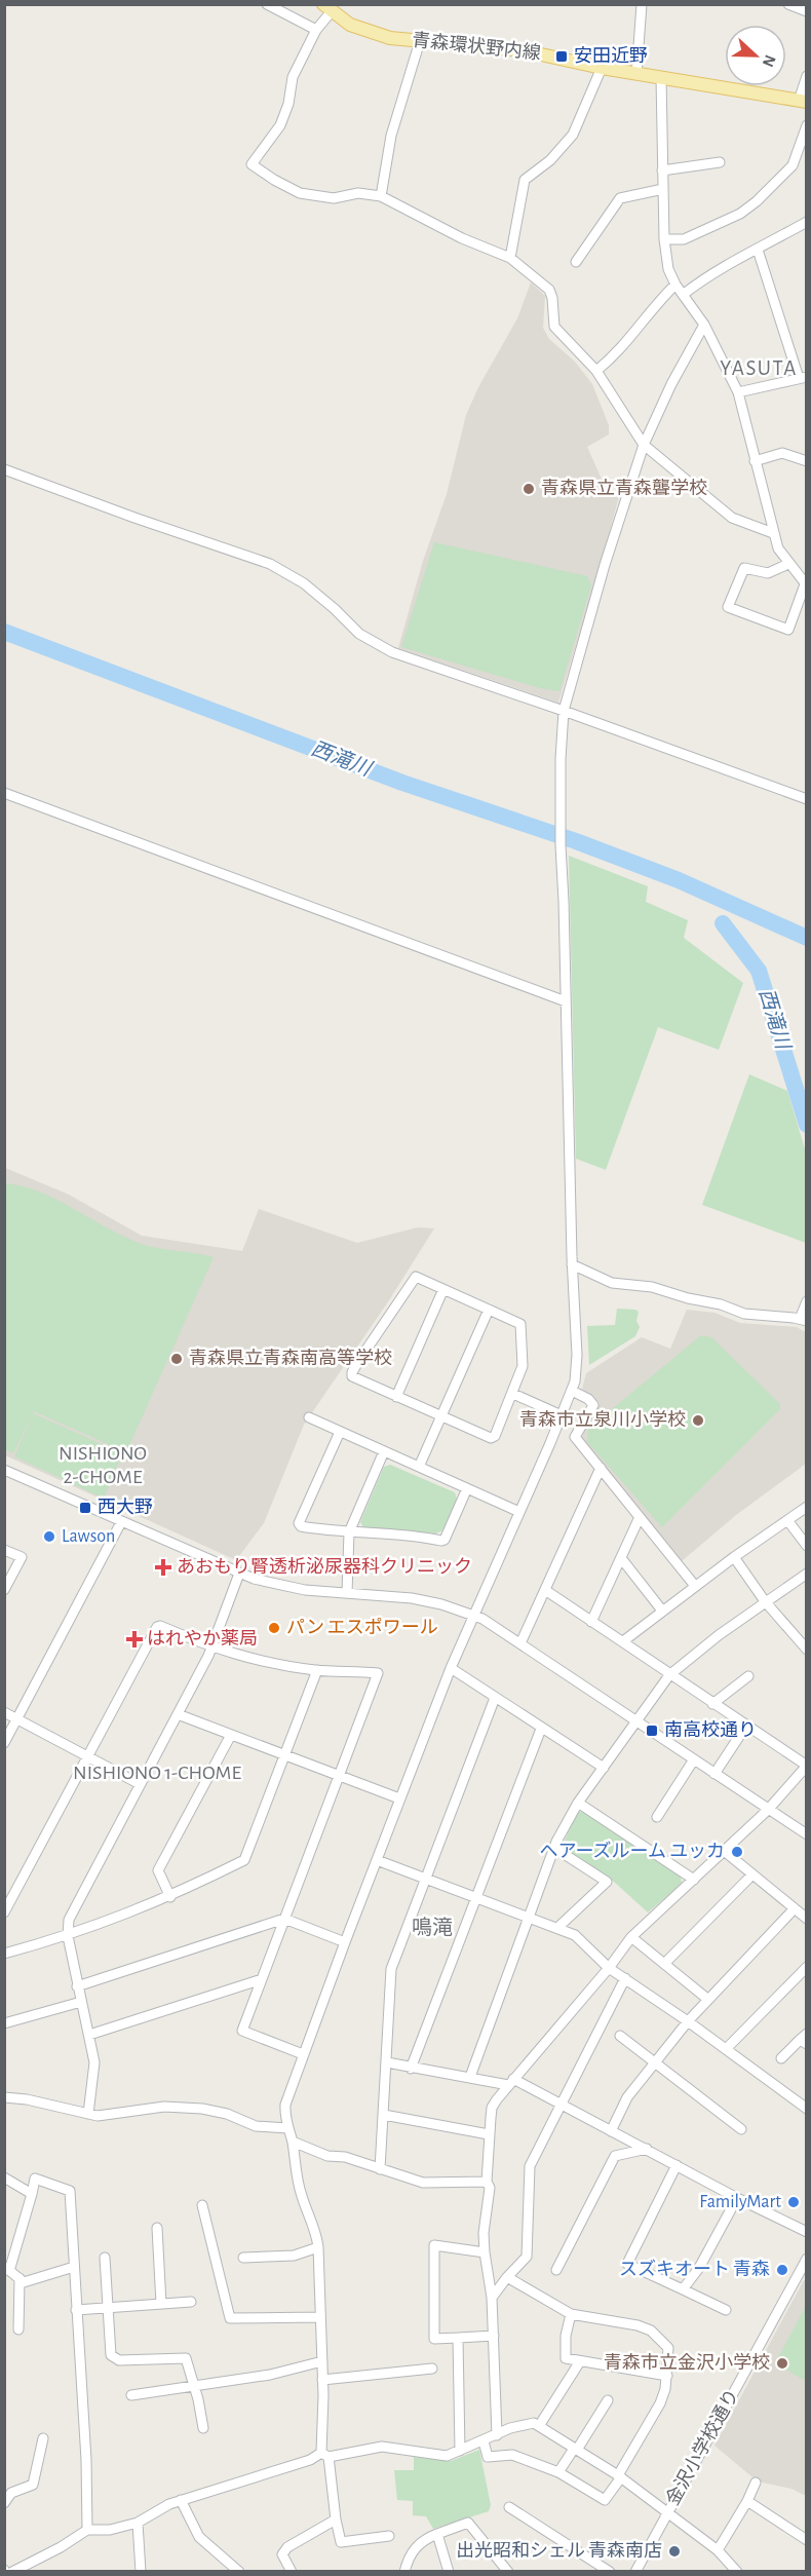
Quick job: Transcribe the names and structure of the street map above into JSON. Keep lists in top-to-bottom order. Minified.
{"streets":{"main road":["青森環状野内線"],"street":["金沢小学校通り"]},"districts":["YASUTA","NISHIONO 2-CHOME","NISHIONO 1-CHOME","鳴滝"],"water":["西滝川"],"places":{"transit":["安田近野","西大野","南高校通り"],"other":["青森県立青森聾学校","青森県立青森南高等学校","青森市立泉川小学校","Lawson","パン エスポワール","ヘアーズルーム ユッカ","FamilyMart","スズキオート 青森","青森市立金沢小学校","出光昭和シェル 青森南店"],"health":["あおもり腎透析泌尿器科クリニック","はれやか薬局"]},"north":"right"}
